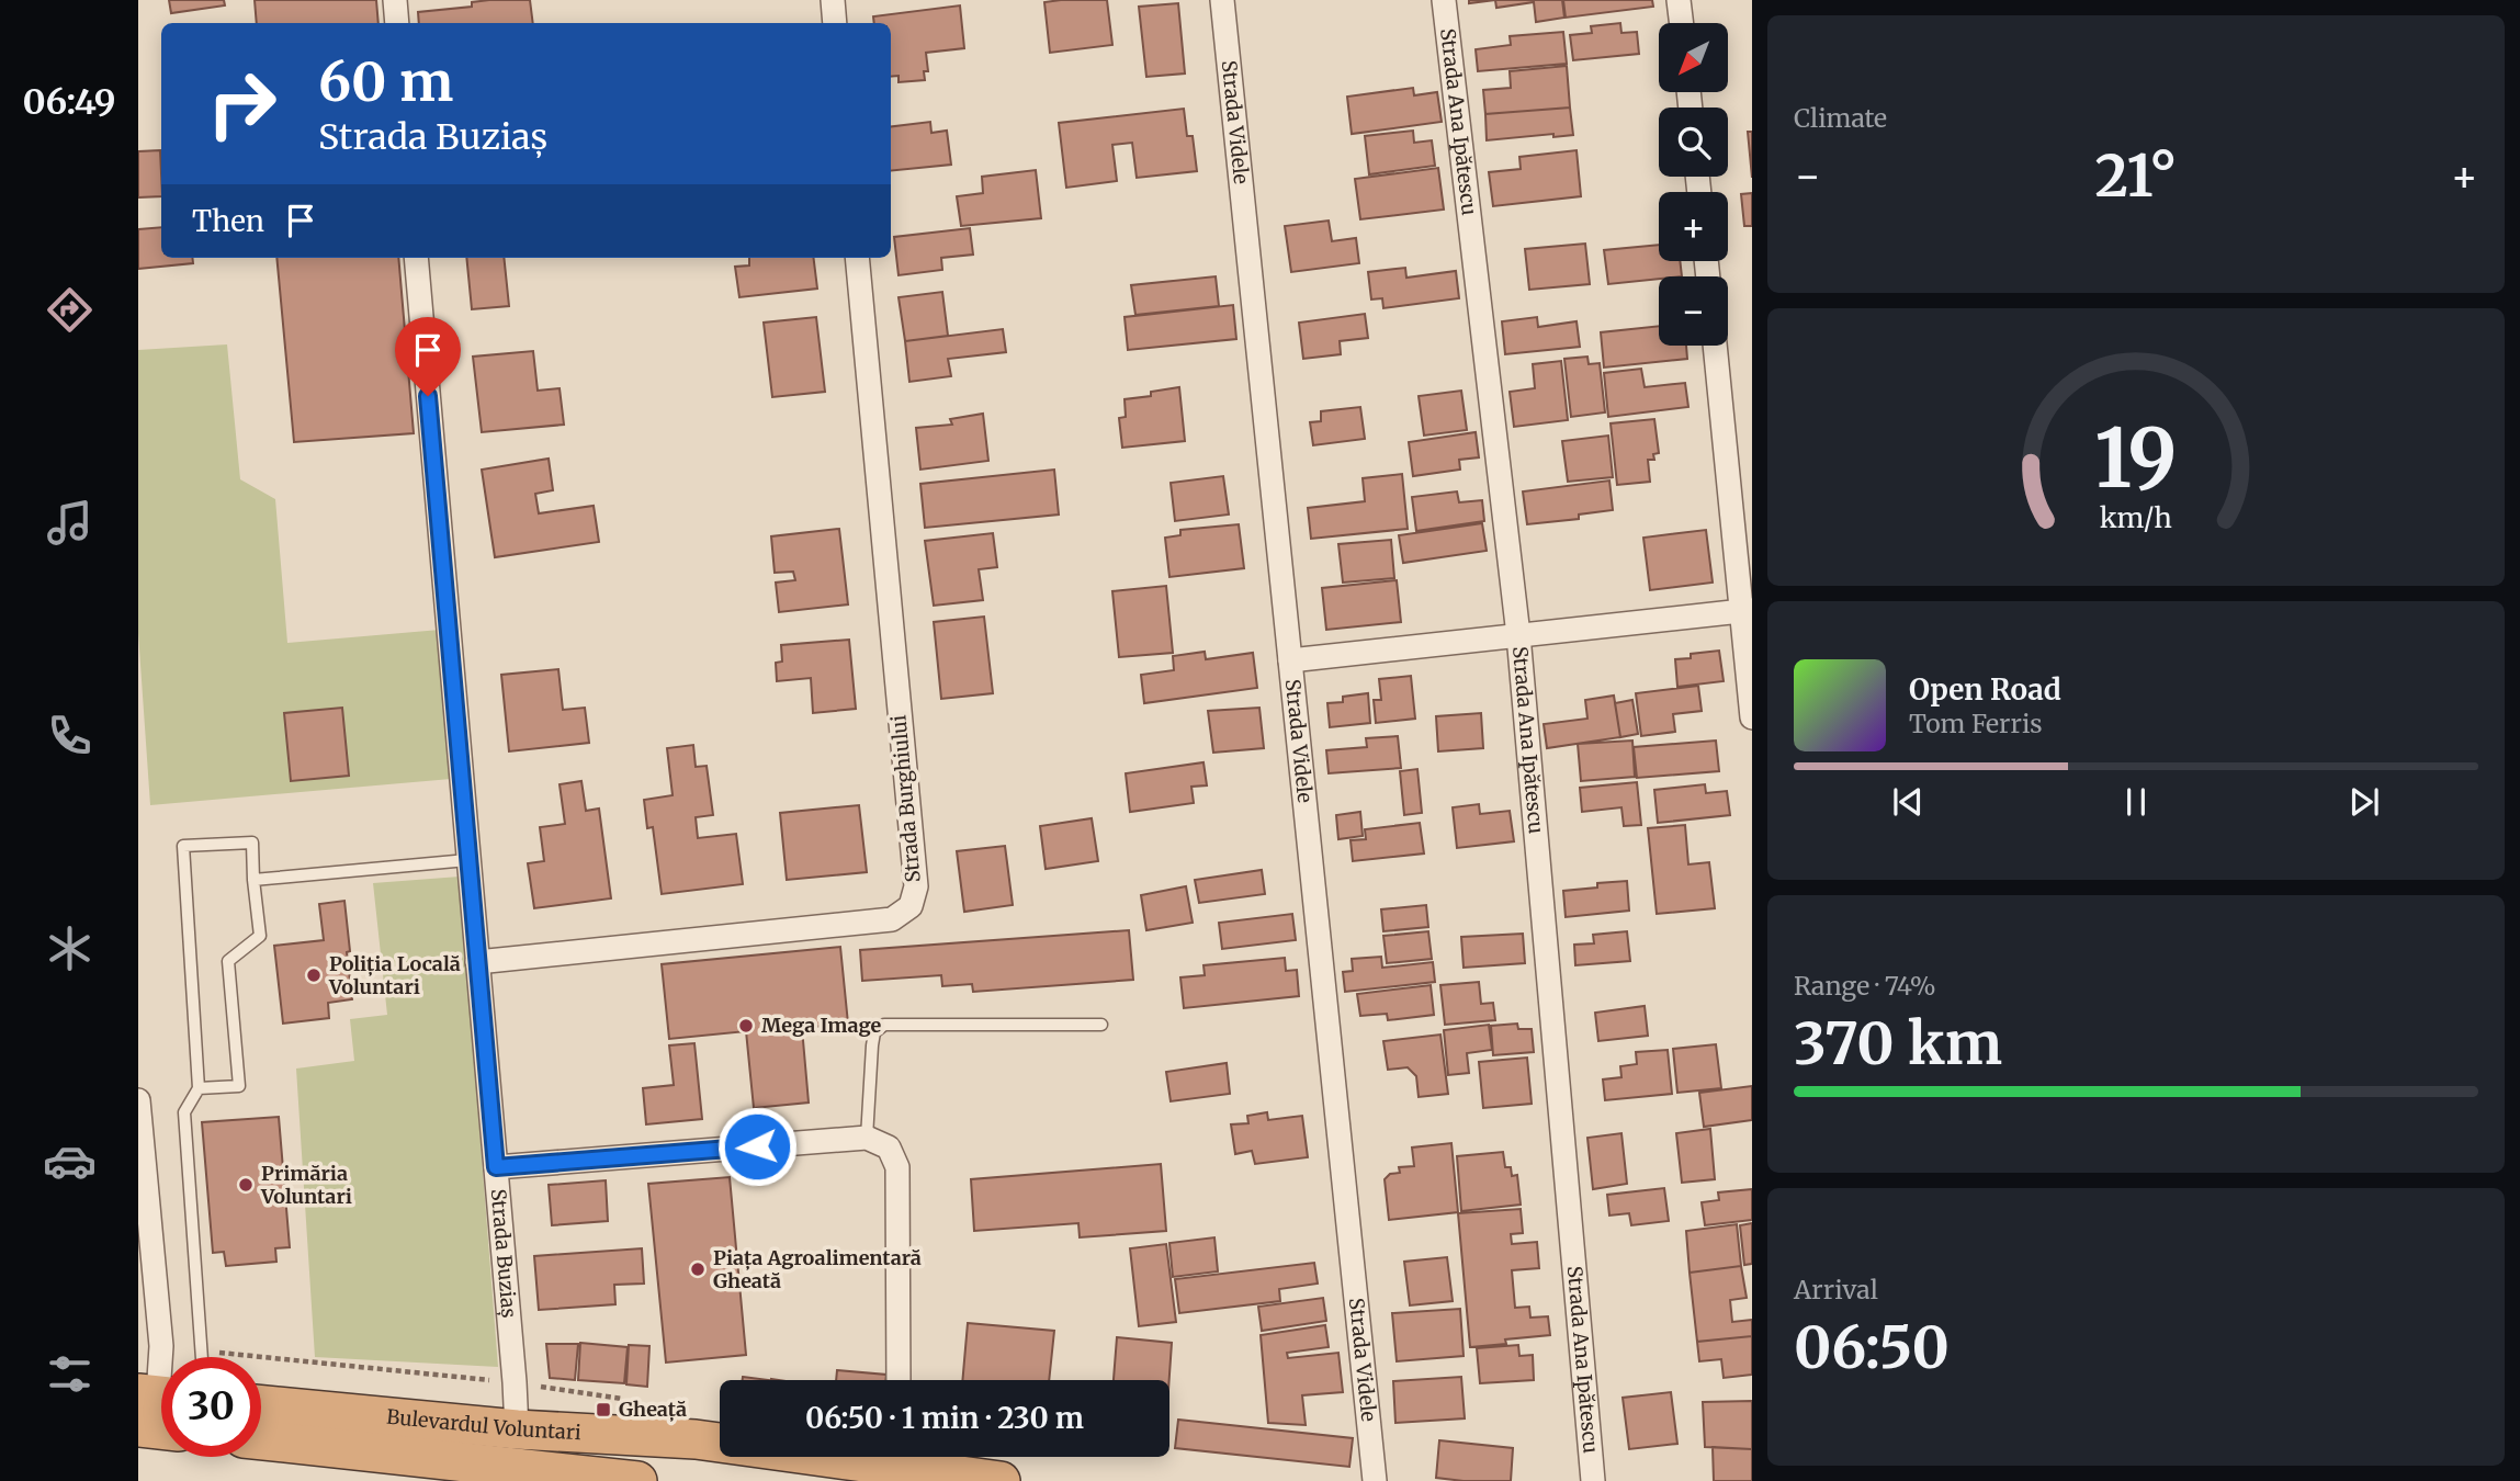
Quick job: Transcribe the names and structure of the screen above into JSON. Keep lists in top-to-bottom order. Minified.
{"streets":{"highway":["Bulevardul Voluntari"],"street":["Strada Videle","Strada Ana Ipătescu","Strada Burghiului","Strada Buziaș"]},"crossings":[["Strada Burghiului","Strada Buziaș"],["Strada Buziaș","Bulevardul Voluntari"]],"places":{"other":["Poliția Locală Voluntari","Mega Image","Primăria Voluntari","Piața Agroalimentară Gheată"],"transit":["Gheață"]},"north":"bottom left","page":{"tabs":"06:49","tile":["Climate",["Range · 74%","370 km"],["Arrival","06:50"]],"map_buttons":["+","−"],"turn":["60 m","Strada Buziaș"],"heat":["−","21°","+"],"then":"Then","song":["Open Road","Tom Ferris"],"limit":"30","trip":"06:50 · 1 min · 230 m","gauge":["19","km/h"]}}
